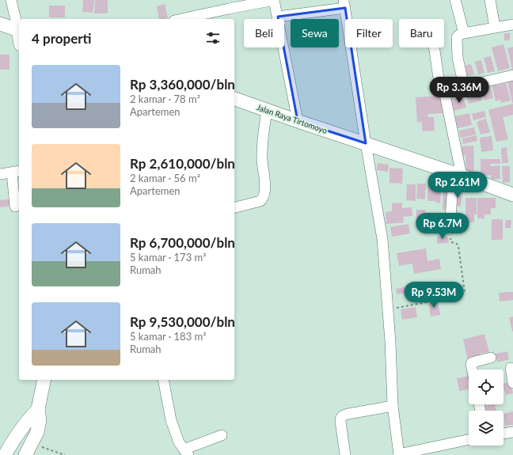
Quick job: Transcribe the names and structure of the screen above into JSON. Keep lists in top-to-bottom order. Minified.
{"streets":{"street":["Jalan Raya Tirtomoyo"]},"page":{"chip":["Beli","Sewa","Filter","Baru"],"heading":"4 properti","list":[{"name":"Rp 3,360,000/bln","note":"2 kamar · 78 m² · Apartemen"},{"name":"Rp 2,610,000/bln","note":"2 kamar · 56 m² · Apartemen"},{"name":"Rp 6,700,000/bln","note":"5 kamar · 173 m² · Rumah"},{"name":"Rp 9,530,000/bln","note":"5 kamar · 183 m² · Rumah"}],"price":["Rp 3.36M","Rp 2.61M","Rp 6.7M","Rp 9.53M"]}}
